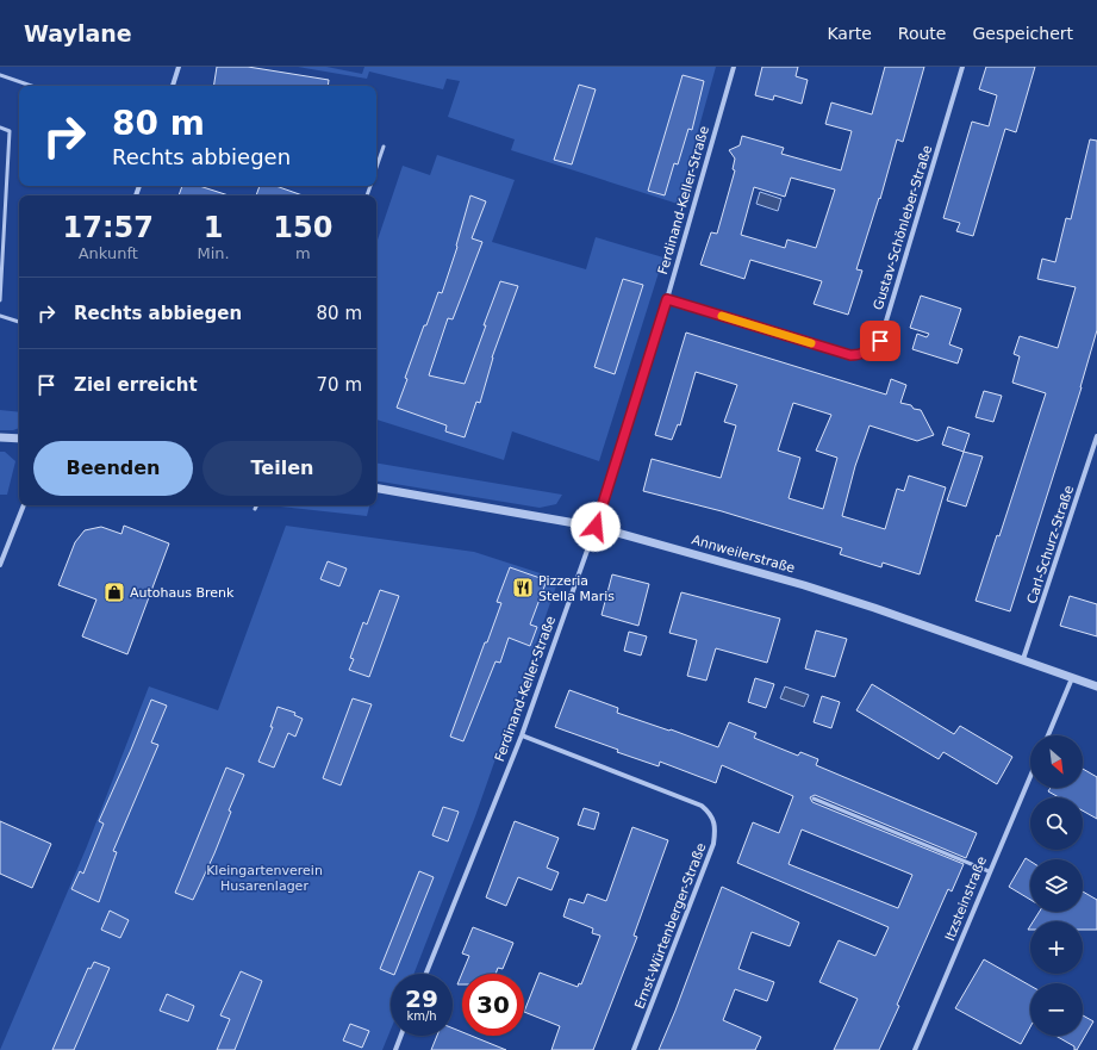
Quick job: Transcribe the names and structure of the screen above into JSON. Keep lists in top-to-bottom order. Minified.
{"streets":{"street":["Ferdinand-Keller-Straße","Gustav-Schönleber-Straße","Carl-Schurz-Straße","Annweilerstraße","Itzsteinstraße","Ernst-Würtenberger-Straße"]},"crossings":[["Ferdinand-Keller-Straße","Gustav-Schönleber-Straße"],["Ferdinand-Keller-Straße","Annweilerstraße"],["Ferdinand-Keller-Straße","Ernst-Würtenberger-Straße"],["Carl-Schurz-Straße","Annweilerstraße"]],"parks":["Kleingartenverein Husarenlager"],"places":{"restaurant":["Pizzeria Stella Maris"],"shop":["Autohaus Brenk"]},"north":"bottom right","page":{"header":"Waylane","nav":["Karte","Route","Gespeichert"],"turn":["80 m","Rechts abbiegen"],"eta":["17:57","Ankunft","1","Min.","150","m"],"list":[{"name":"Rechts abbiegen","value":"80 m"},{"name":"Ziel erreicht","value":"70 m"}],"buttons":["Beenden","Teilen"],"map_buttons":["+","−"],"speed":"29 km/h","limit":"30"}}
